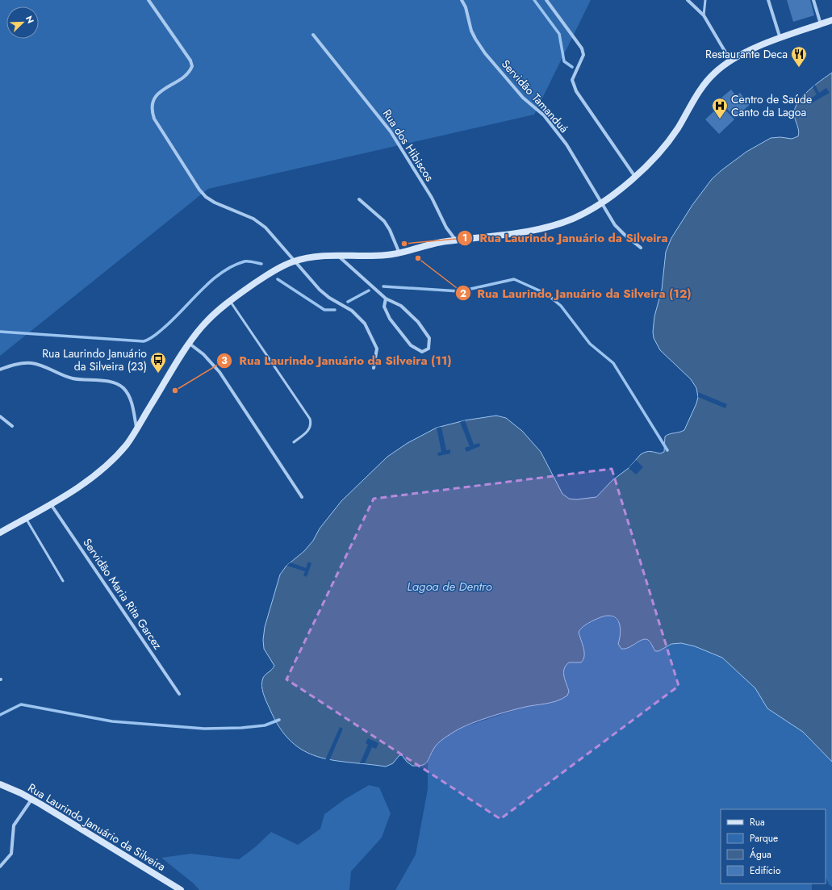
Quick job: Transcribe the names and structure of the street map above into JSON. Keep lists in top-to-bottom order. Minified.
{"streets":{"main road":["Rua Laurindo Januário da Silveira"],"street":["Servidão Tamanduá","Rua dos Hibiscos","Servidão Maria Rita Garcez"]},"water":["Lagoa de Dentro"],"places":{"restaurant":["Restaurante Deca"],"hospital":["Centro de Saúde Canto da Lagoa"],"other":["Rua Laurindo Januário da Silveira","Rua Laurindo Januário da Silveira (12)","Rua Laurindo Januário da Silveira (11)"],"bus stop":["Rua Laurindo Januário da Silveira (23)"]},"legend":["Rua","Parque","Água","Edifício"],"north":"top right"}
